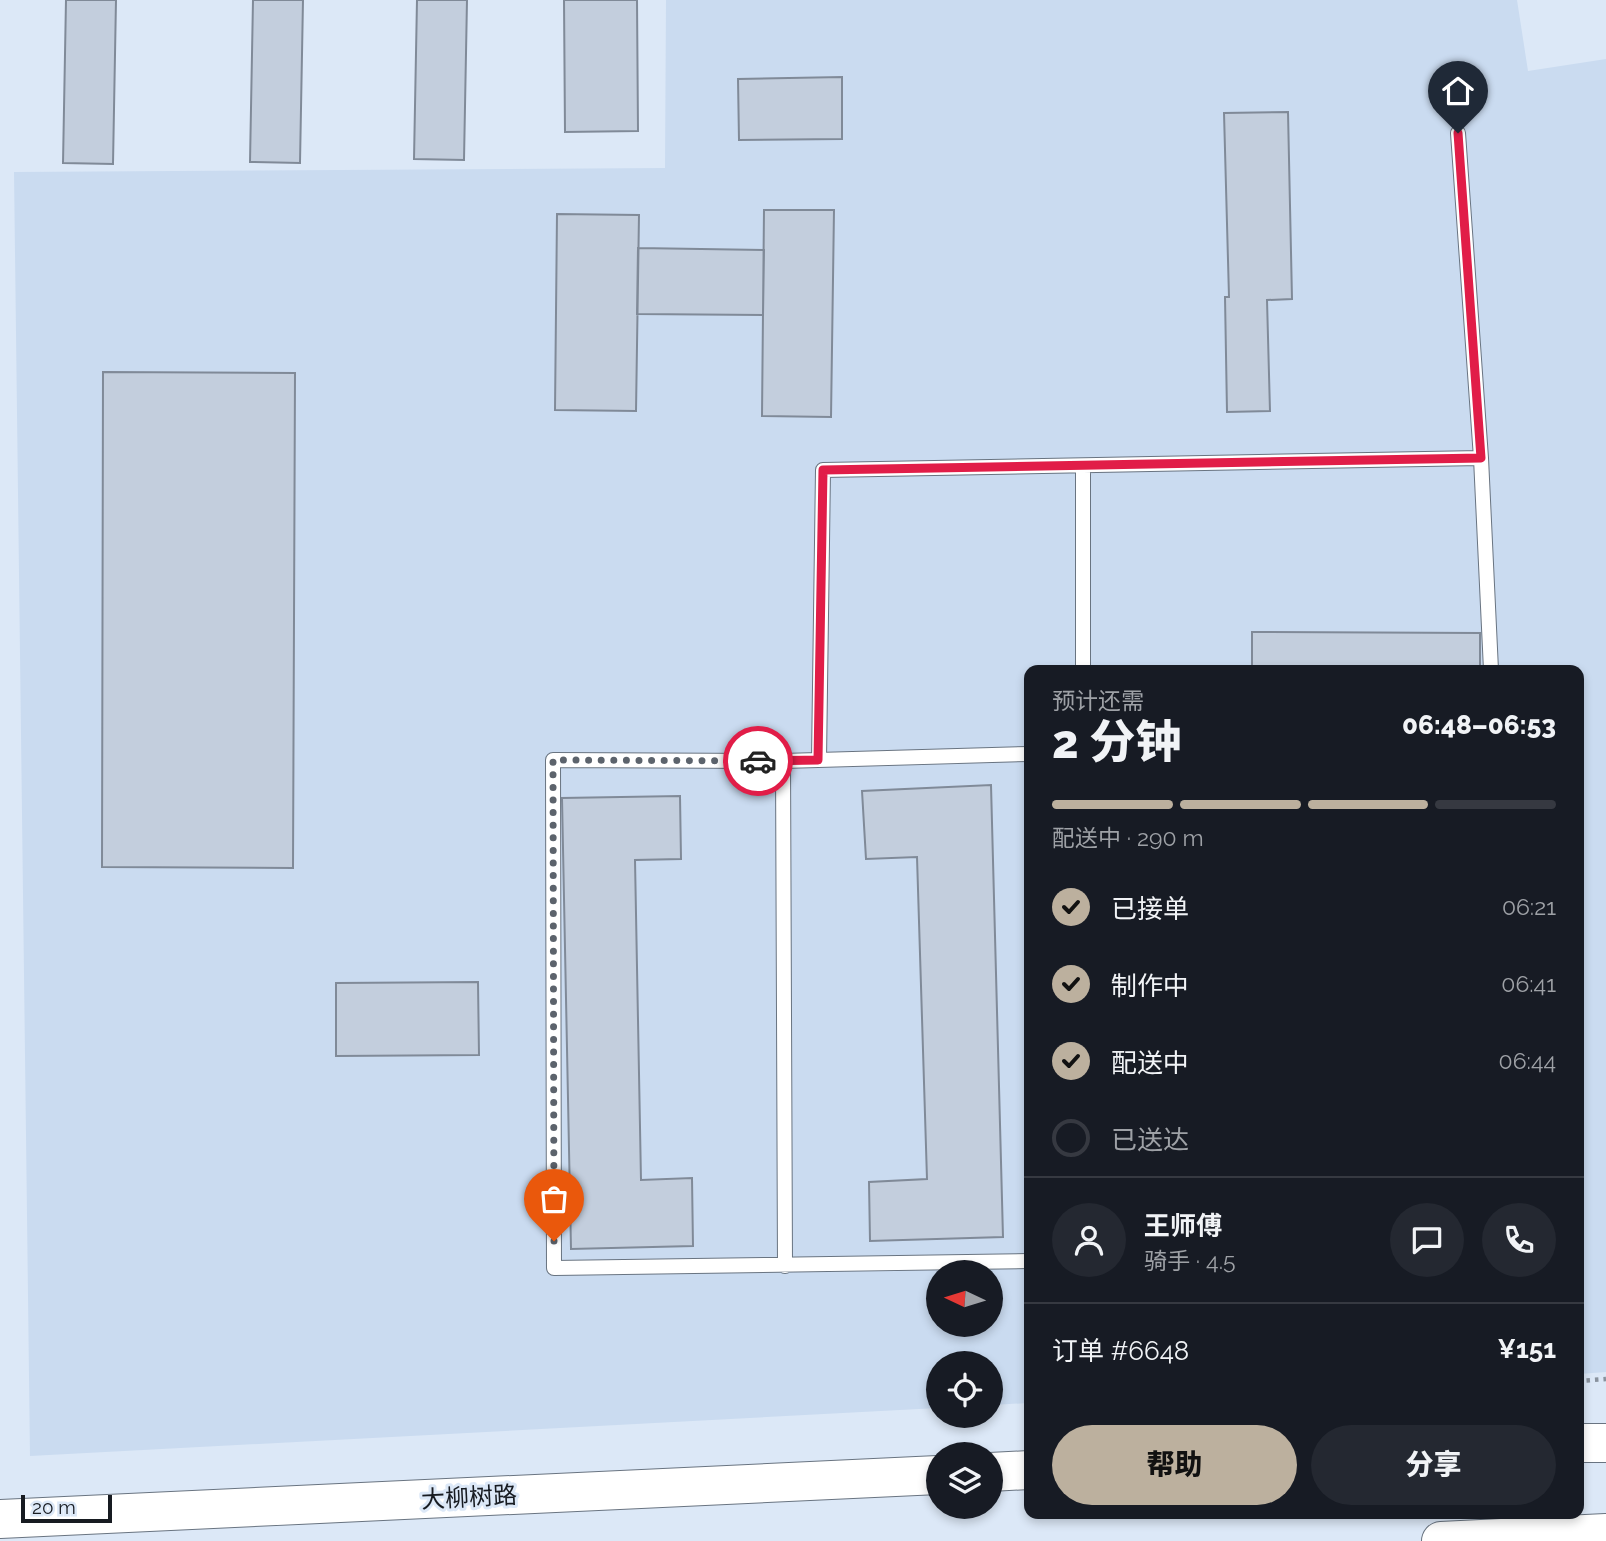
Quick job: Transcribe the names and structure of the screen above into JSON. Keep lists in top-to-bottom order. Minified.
{"streets":{"main road":["大柳树路"]},"scale_bar":"20 m","north":"left","page":{"heading":["2 分钟","预计还需","06:48–06:53"],"panel":["王师傅","骑手 · 4.5","订单 #6648","¥151"],"bar":"配送中 · 290 m","list":[["已接单","06:21"],["制作中","06:41"],["配送中","06:44"],"已送达"],"buttons":["帮助","分享"],"scale":"20 m"}}
